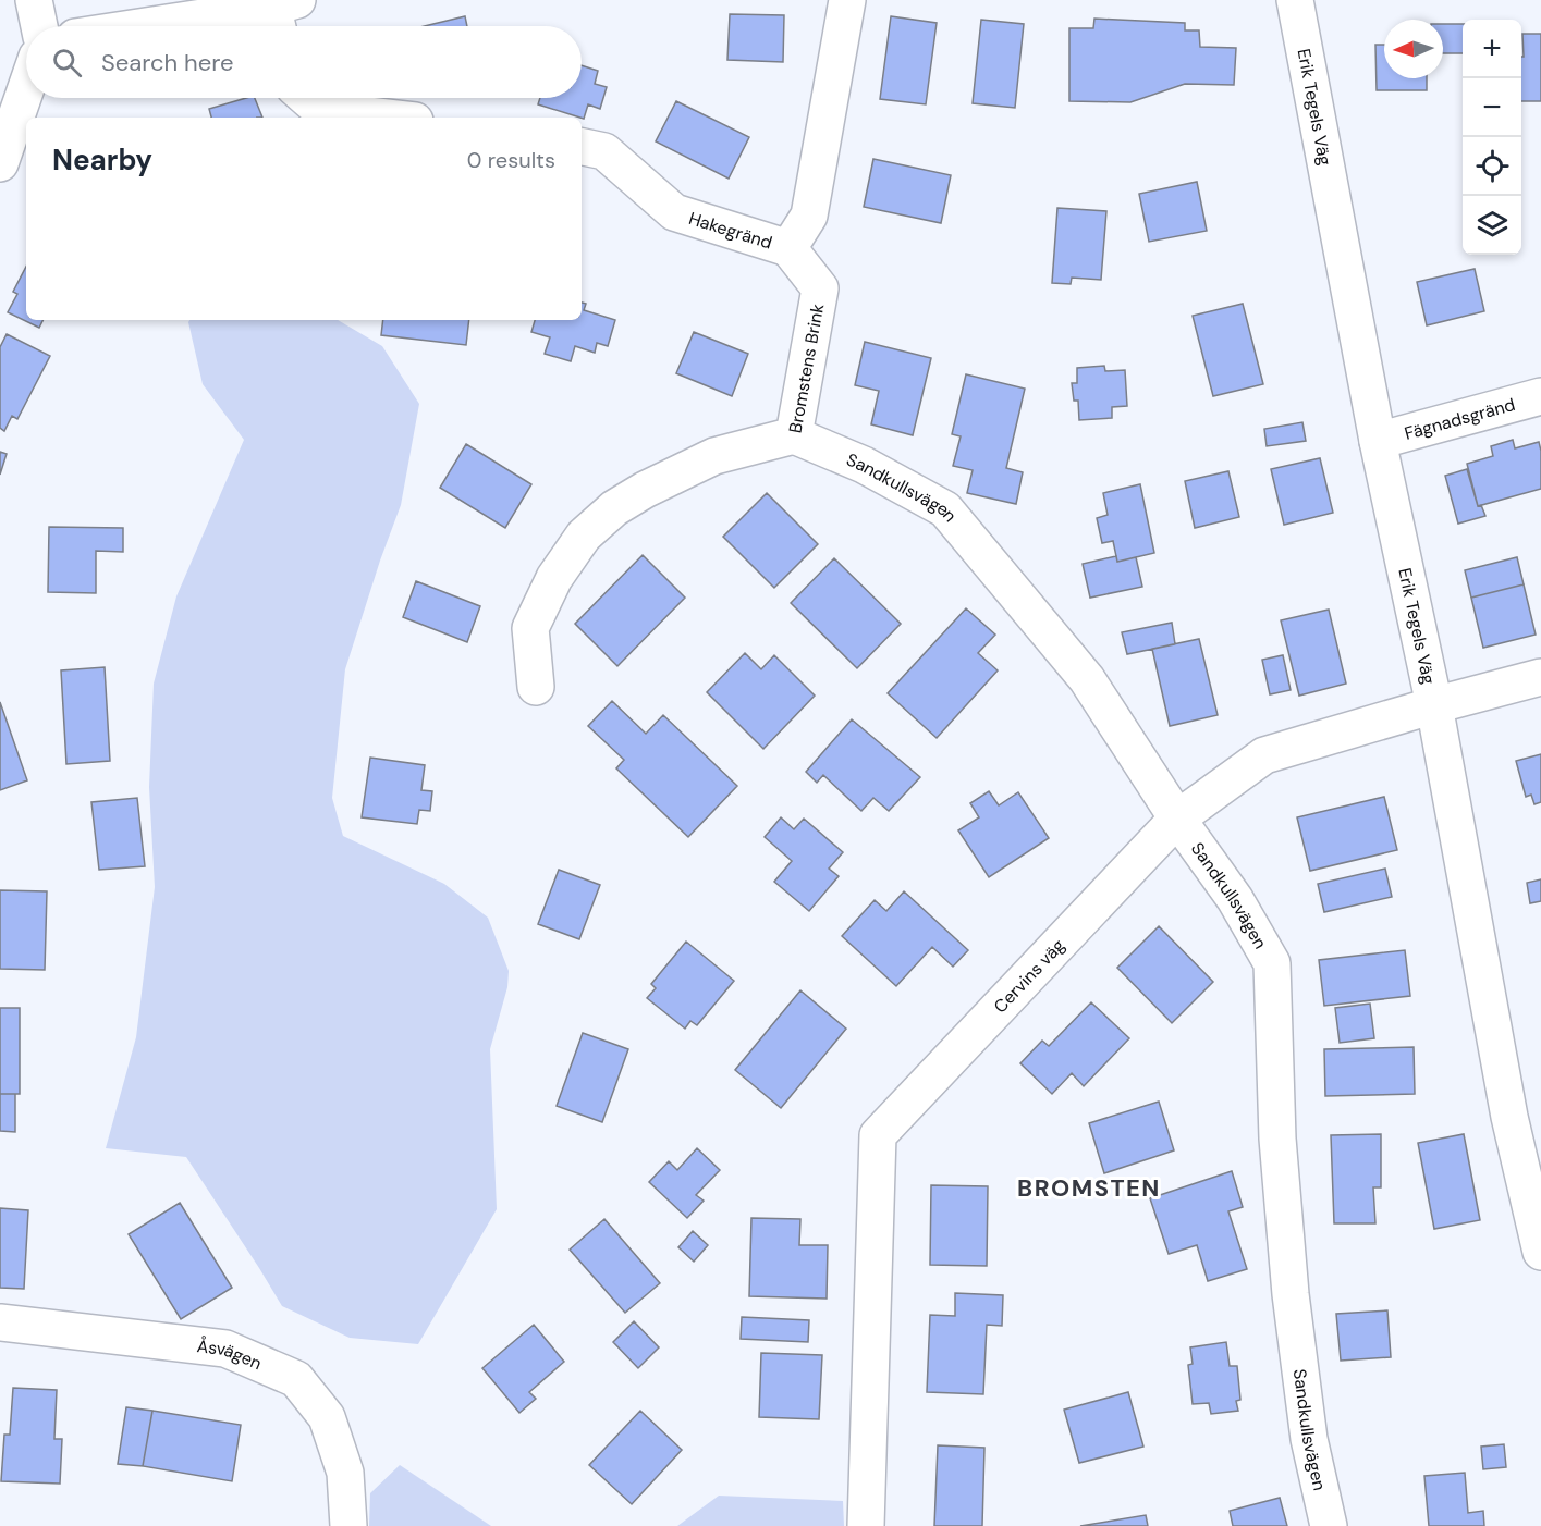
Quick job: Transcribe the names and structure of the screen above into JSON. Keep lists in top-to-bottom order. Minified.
{"streets":{"street":["Erik Tegels Väg","Hakegränd","Bromstens Brink","Fägnadsgränd","Sandkullsvägen","Cervins väg","Åsvägen"]},"crossings":[["Erik Tegels Väg","Fägnadsgränd"],["Erik Tegels Väg","Cervins väg"],["Hakegränd","Bromstens Brink"],["Bromstens Brink","Sandkullsvägen"],["Sandkullsvägen","Cervins väg"]],"districts":["BROMSTEN"],"north":"left","page":{"map_buttons":["+","−"],"search":"Search here","heading":["Nearby","0 results"]}}
